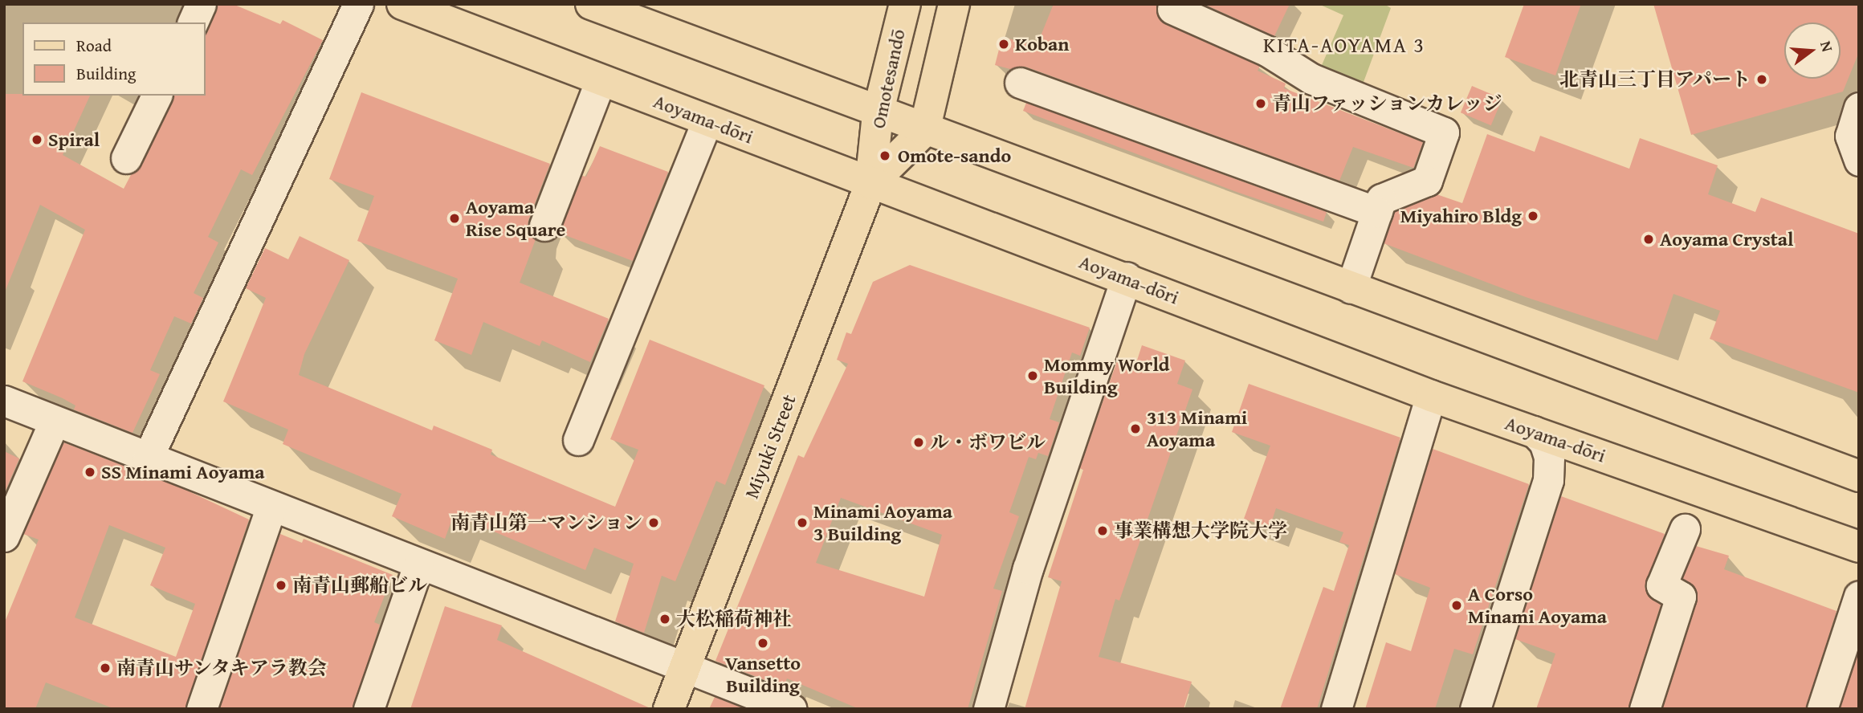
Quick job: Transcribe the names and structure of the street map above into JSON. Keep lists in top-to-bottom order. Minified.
{"streets":{"main road":["Omotesandō","Aoyama-dōri","Miyuki Street"]},"crossings":[["Omotesandō","Aoyama-dōri"],["Omotesandō","Miyuki Street"],["Aoyama-dōri","Miyuki Street"]],"districts":["KITA-AOYAMA 3"],"places":["Koban","北青山三丁目アパート","青山ファッションカレッジ","Spiral","Omote-sando","Miyahiro Bldg","Aoyama Rise Square","Aoyama Crystal","Mommy World Building","313 Minami Aoyama","ル・ボワビル","SS Minami Aoyama","南青山第一マンション","Minami Aoyama 3 Building","事業構想大学院大学","南青山郵船ビル","A Corso Minami Aoyama","大松稲荷神社","Vansetto Building","南青山サンタキアラ教会"],"legend":["Road","Building"],"north":"right"}
